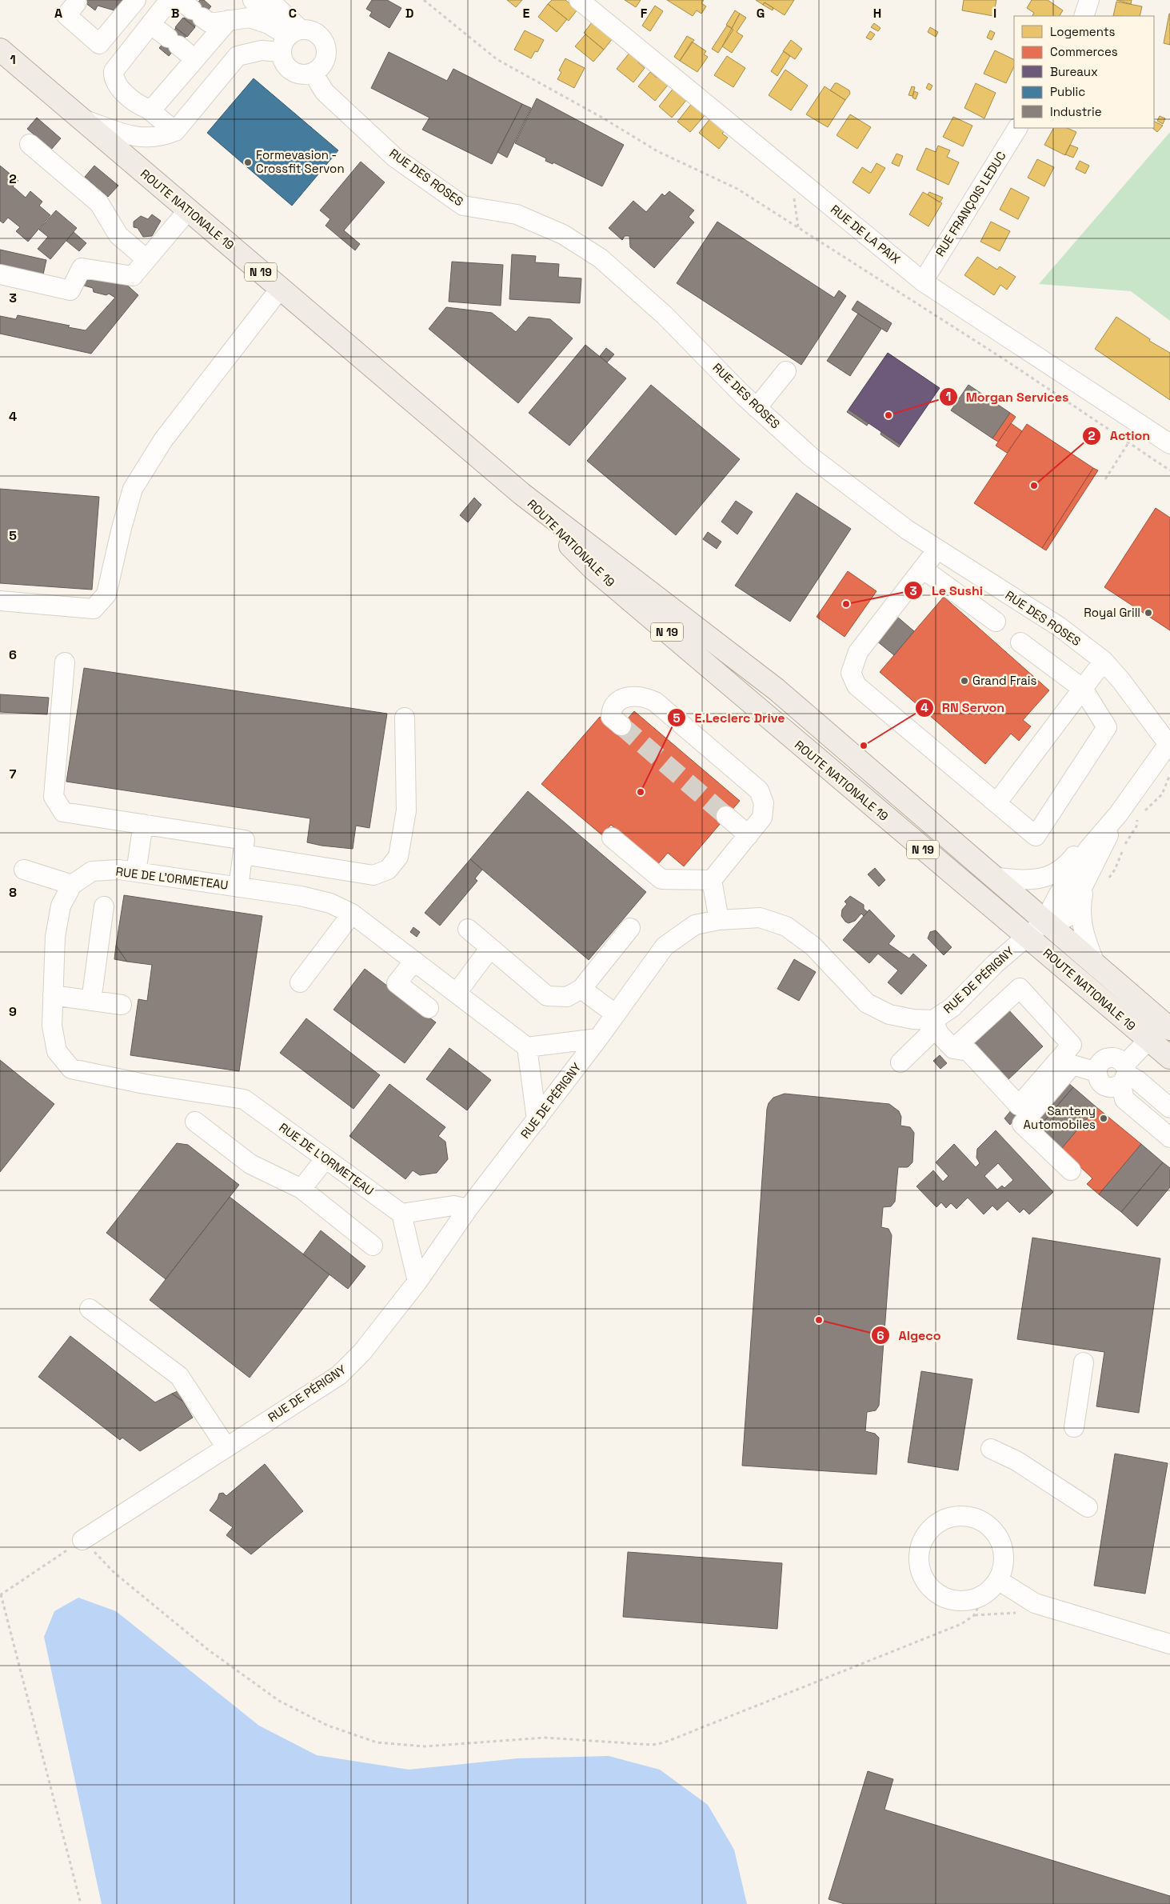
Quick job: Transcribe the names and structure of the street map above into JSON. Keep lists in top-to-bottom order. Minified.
{"streets":{"main road":["ROUTE NATIONALE 19","N 19"],"street":["RUE DES ROSES","RUE FRANÇOIS LEDUC","RUE DE LA PAIX","RUE DE L'ORMETEAU","RUE DE PÉRIGNY"]},"crossings":[["RUE FRANÇOIS LEDUC","RUE DE LA PAIX"],["ROUTE NATIONALE 19","RUE DE PÉRIGNY"]],"places":["Formevasion - Crossfit Servon","Morgan Services","Action","Le Sushi","Royal Grill","Grand Frais","RN Servon","E.Leclerc Drive","Santeny Automobiles","Algeco"],"legend":["Logements","Commerces","Bureaux","Public","Industrie"],"grid":{"columns":["A","B","C","D","E","F","G","H","I"],"rows":["1","2","3","4","5","6","7","8","9"]}}
